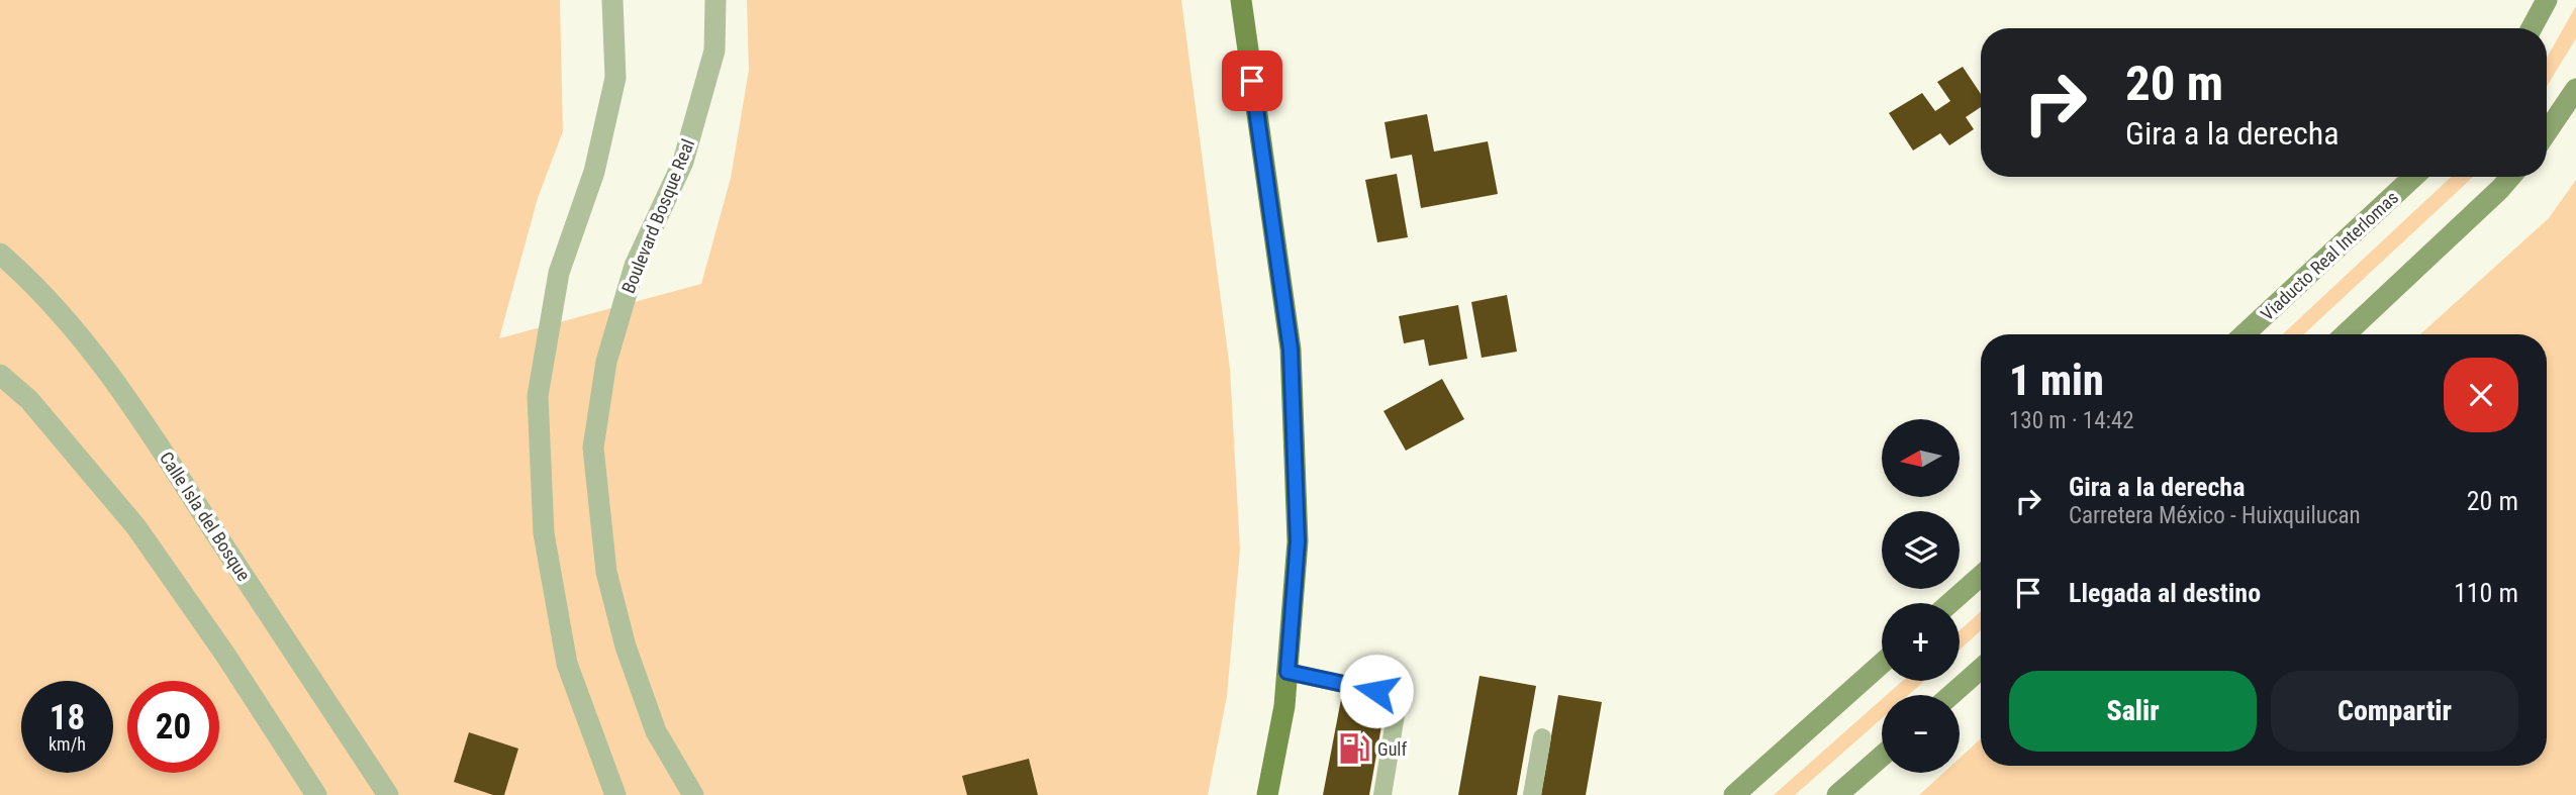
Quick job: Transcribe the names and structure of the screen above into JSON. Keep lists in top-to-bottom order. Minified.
{"streets":{"main road":["Viaducto Real Interlomas"],"street":["Boulevard Bosque Real","Calle Isla del Bosque"]},"places":{"fuel station":["Gulf"]},"north":"left","page":{"turn":["20 m","Gira a la derecha"],"heading":["1 min","130 m · 14:42"],"map_buttons":["+","−"],"list":[{"name":"Gira a la derecha","note":"Carretera México - Huixquilucan","value":"20 m"},{"name":"Llegada al destino","value":"110 m"}],"buttons":["Salir","Compartir"],"speed":"18 km/h","limit":"20"}}
